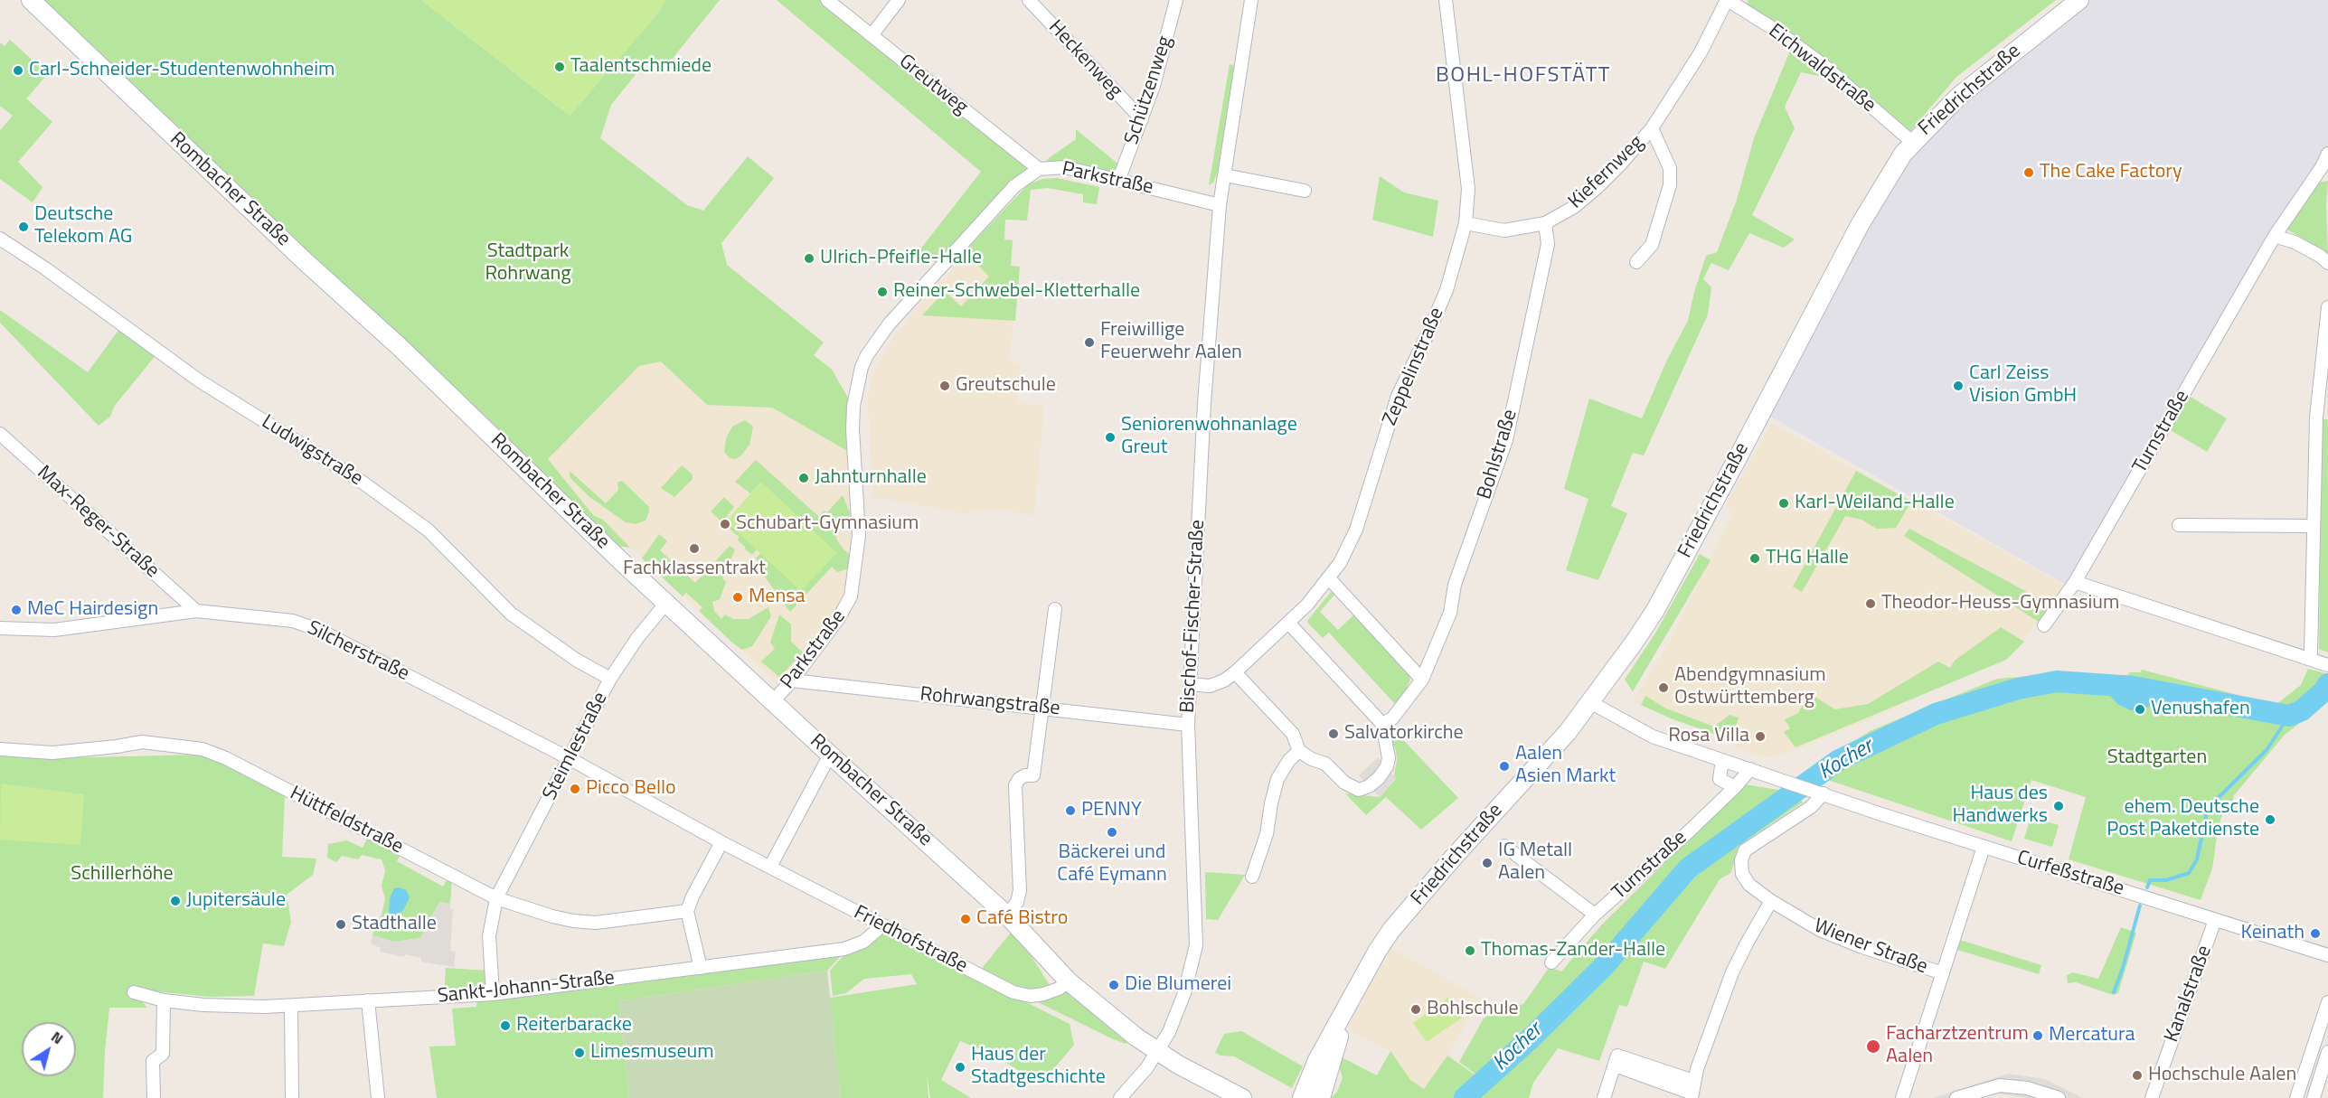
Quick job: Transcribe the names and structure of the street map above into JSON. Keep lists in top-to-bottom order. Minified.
{"streets":{"main road":["Friedrichstraße","Rombacher Straße"],"street":["Heckenweg","Eichwaldstraße","Greutweg","Schützenweg","Kiefernweg","Parkstraße","Zeppelinstraße","Turnstraße","Ludwigstraße","Bohlstraße","Max-Reger-Straße","Bischof-Fischer-Straße","Silcherstraße","Rohrwangstraße","Steimlestraße","Hüttfeldstraße","Curfeßstraße","Friedhofstraße","Wiener Straße","Sankt-Johann-Straße","Kanalstraße"]},"crossings":[["Heckenweg","Schützenweg"],["Eichwaldstraße","Friedrichstraße"],["Eichwaldstraße","Kiefernweg"],["Greutweg","Parkstraße"],["Schützenweg","Parkstraße"],["Kiefernweg","Zeppelinstraße"],["Kiefernweg","Bohlstraße"],["Parkstraße","Rombacher Straße"],["Parkstraße","Bischof-Fischer-Straße"],["Parkstraße","Rohrwangstraße"],["Rombacher Straße","Steimlestraße"],["Rombacher Straße","Friedhofstraße"],["Zeppelinstraße","Bischof-Fischer-Straße"],["Turnstraße","Curfeßstraße"],["Ludwigstraße","Steimlestraße"],["Max-Reger-Straße","Silcherstraße"],["Bischof-Fischer-Straße","Rohrwangstraße"],["Silcherstraße","Steimlestraße"],["Silcherstraße","Friedhofstraße"],["Steimlestraße","Hüttfeldstraße"],["Steimlestraße","Friedhofstraße"],["Steimlestraße","Sankt-Johann-Straße"],["Curfeßstraße","Wiener Straße"],["Curfeßstraße","Kanalstraße"],["Friedhofstraße","Sankt-Johann-Straße"]],"districts":["BOHL-HOFSTÄTT"],"water":["Kocher"],"parks":["Stadtpark Rohrwang","Stadtgarten","Schillerhöhe"],"places":["Taalentschmiede","Carl-Schneider-Studentenwohnheim","The Cake Factory","Deutsche Telekom AG","Ulrich-Pfeifle-Halle","Reiner-Schwebel-Kletterhalle","Freiwillige Feuerwehr Aalen","Greutschule","Carl Zeiss Vision GmbH","Seniorenwohnanlage Greut","Jahnturnhalle","Karl-Weiland-Halle","Schubart-Gymnasium","Fachklassentrakt","THG Halle","Mensa","Theodor-Heuss-Gymnasium","MeC Hairdesign","Abendgymnasium Ostwürttemberg","Venushafen","Salvatorkirche","Rosa Villa","Aalen Asien Markt","Picco Bello","Haus des Handwerks","PENNY","ehem. Deutsche Post Paketdienste","Bäckerei und Café Eymann","IG Metall Aalen","Jupitersäule","Café Bistro","Stadthalle","Keinath","Thomas-Zander-Halle","Die Blumerei","Bohlschule","Reiterbaracke","Mercatura","Facharztzentrum Aalen","Limesmuseum","Haus der Stadtgeschichte","Hochschule Aalen"],"north":"top right"}
